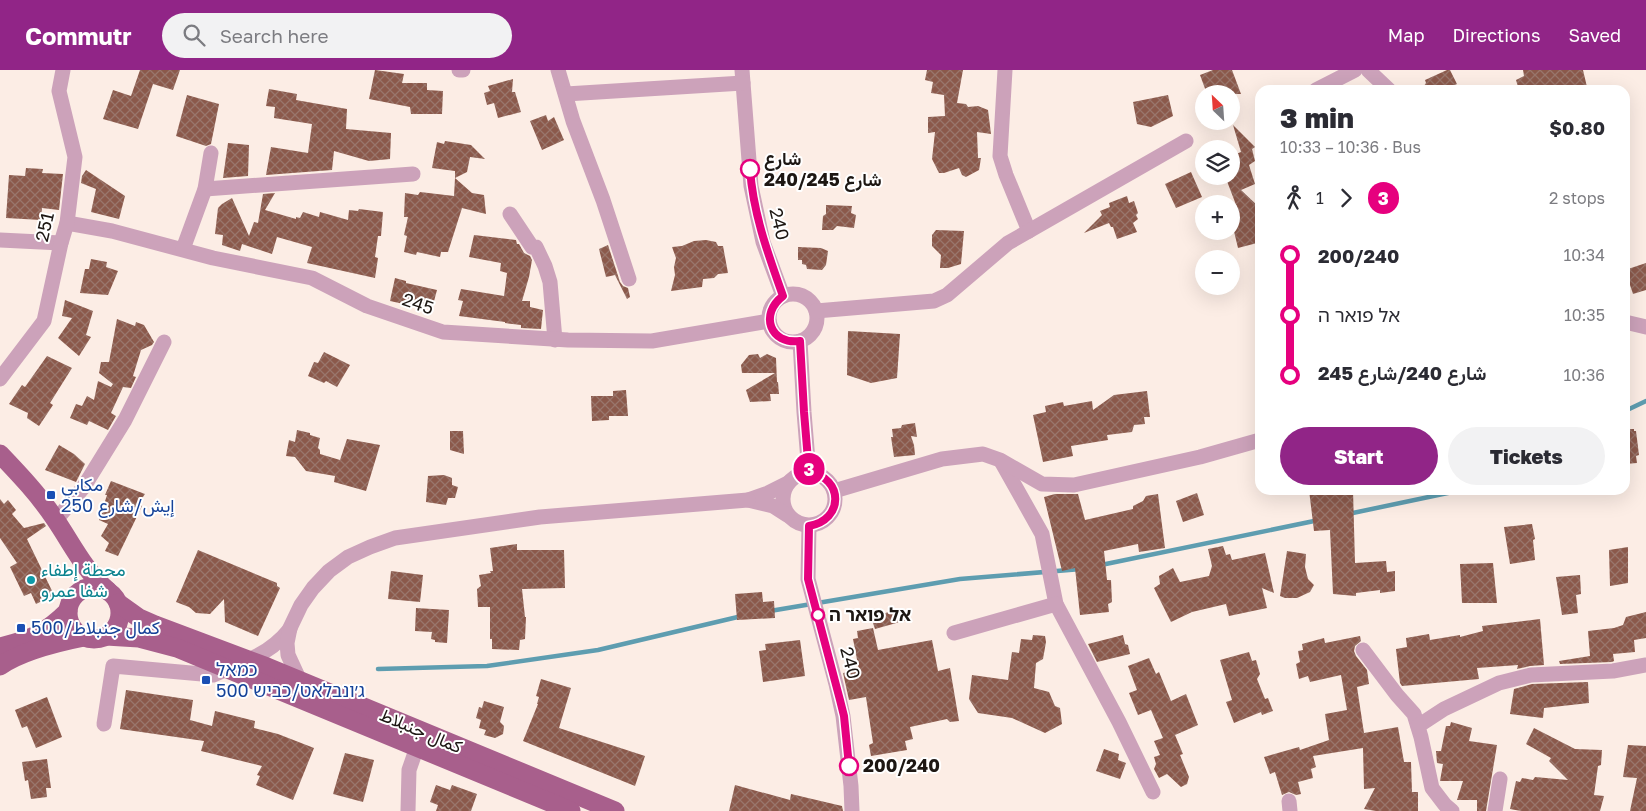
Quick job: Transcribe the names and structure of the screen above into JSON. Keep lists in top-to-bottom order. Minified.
{"streets":{"main road":["كمال جنبلاط"],"street":["240","251","245"]},"crossings":[["240","245"],["251","245"]],"places":{"other":["شارع 240/شارع 245","محطة إطفاء شفا عمرو","אל פואר ה","200/240"],"transit":["مكابي إيش/شارع 250","500/كمال جنبلاط","כמאל ג׳ונבלאט/כביש 500"]},"lines":["bus line 3"],"north":"top left","page":{"header":"Commutr","search":"Search here","nav":["Map","Directions","Saved"],"on_map":"3","map_buttons":["+","−"],"heading":["3 min","10:33 – 10:36 · Bus","$0.80"],"legs":["1","3","2 stops"],"list":[{"name":"200/240","value":"10:34"},{"name":"אל פואר ה","value":"10:35"},{"name":"شارع 240/شارع 245","value":"10:36"}],"buttons":["Start","Tickets"]}}
